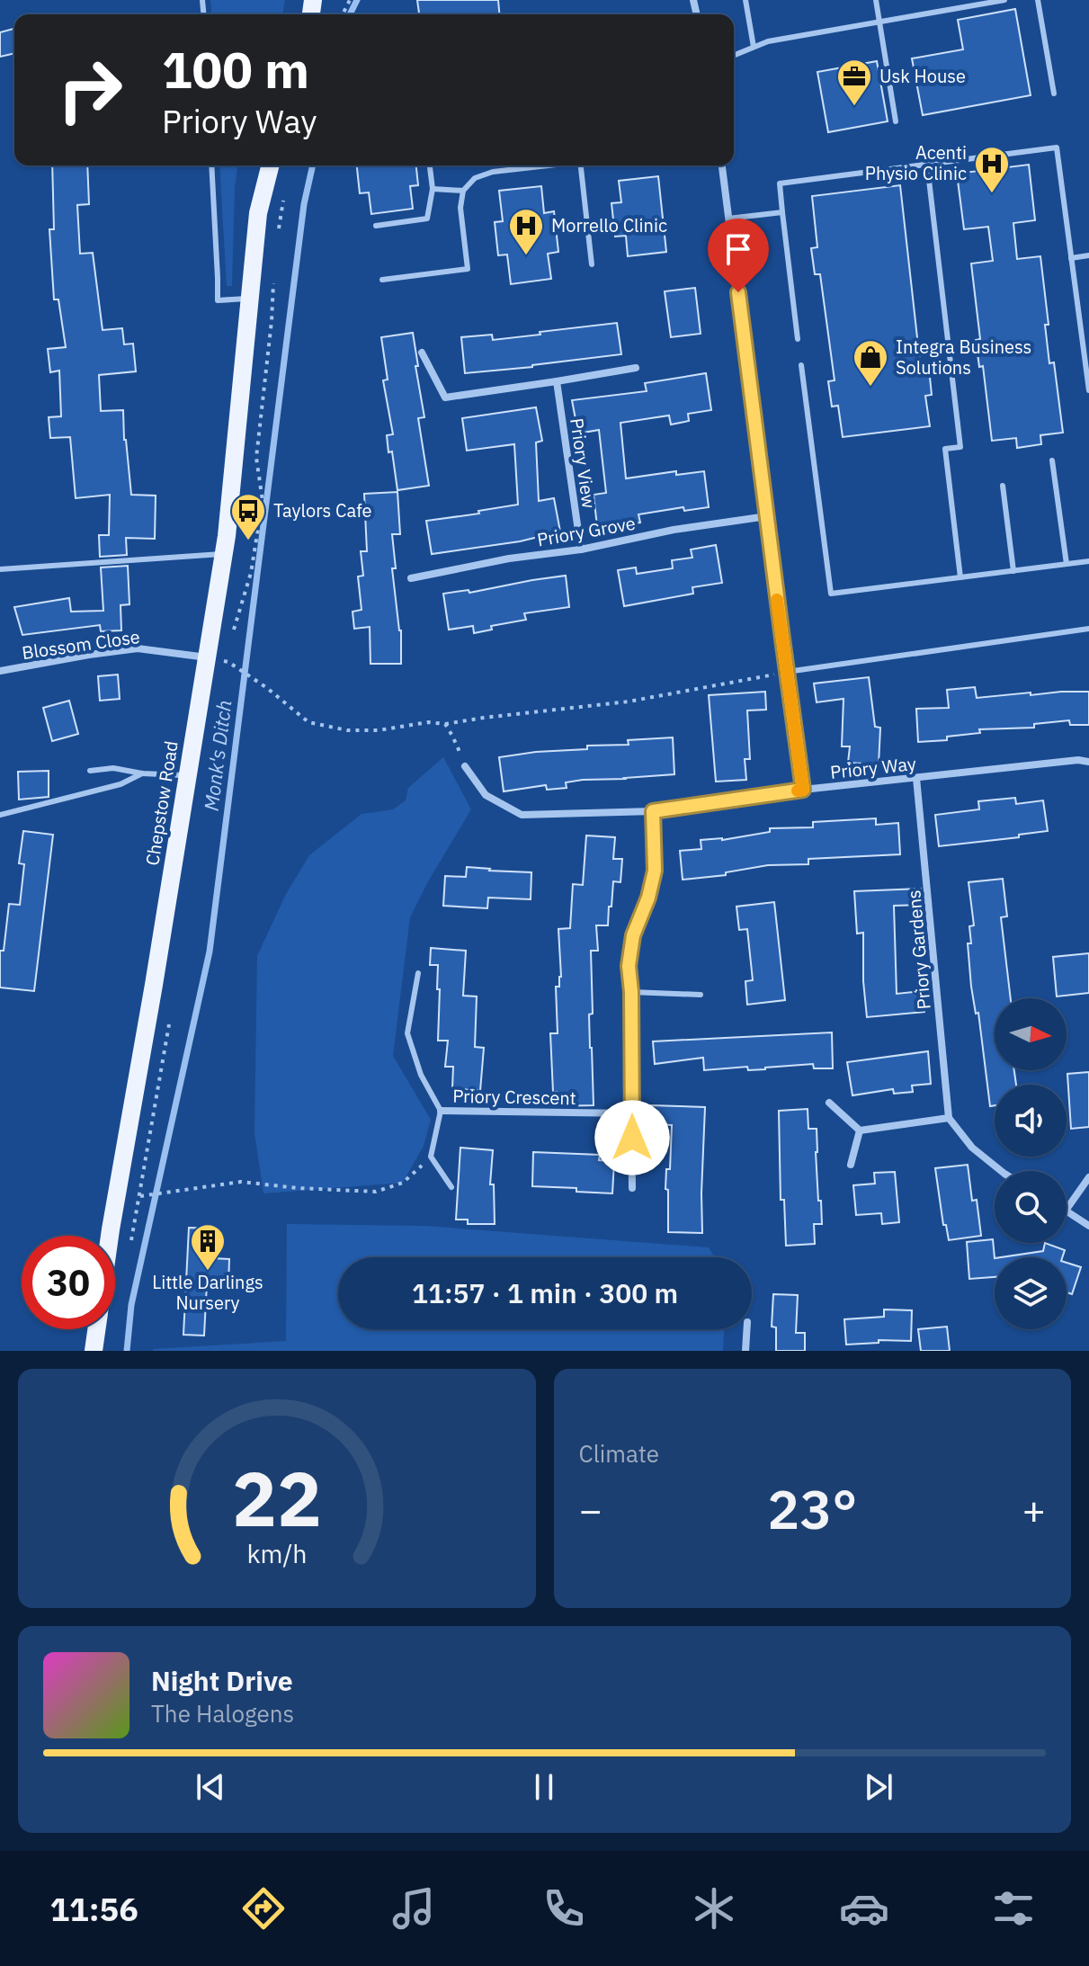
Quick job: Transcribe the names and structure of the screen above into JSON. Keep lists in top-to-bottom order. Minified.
{"streets":{"main road":["Chepstow Road"],"street":["Priory View","Priory Grove","Blossom Close","Priory Way","Priory Gardens","Priory Crescent"]},"crossings":[["Priory View","Priory Grove"],["Blossom Close","Chepstow Road"],["Priory Way","Priory Gardens"]],"water":["Monk's Ditch"],"places":{"office":["Usk House"],"hospital":["Acenti Physio Clinic","Morrello Clinic"],"shop":["Integra Business Solutions"],"bus stop":["Taylors Cafe"],"building":["Little Darlings Nursery"]},"north":"right","page":{"turn":["100 m","Priory Way"],"limit":"30","trip":"11:57 · 1 min · 300 m","tile":"Climate","heat":["−","23°","+"],"song":["Night Drive","The Halogens"],"tabs":"11:56","gauge":["22","km/h"]}}
